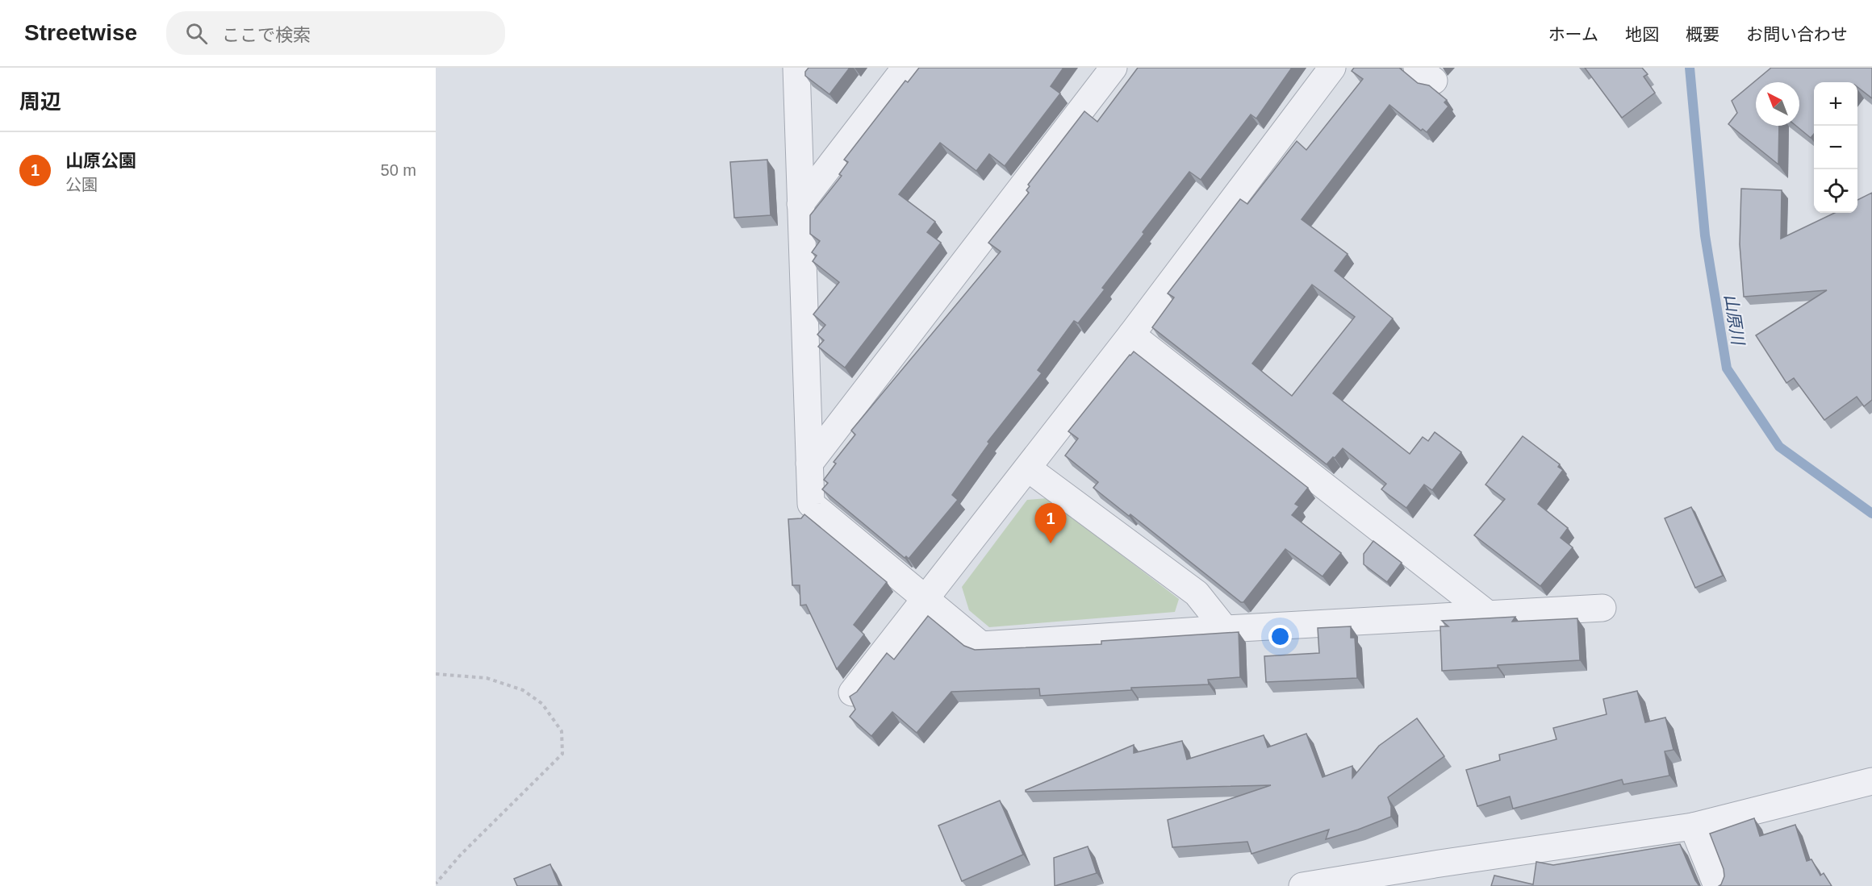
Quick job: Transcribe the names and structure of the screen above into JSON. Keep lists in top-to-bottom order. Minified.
{"water":["山原川"],"north":"top left","page":{"header":"Streetwise","search":"ここで検索","nav":["ホーム","地図","概要","お問い合わせ"],"heading":"周辺","map_buttons":["+","−"],"list":[{"mark":"1","name":"山原公園","note":"公園","value":"50 m"}],"pins":"1"}}
